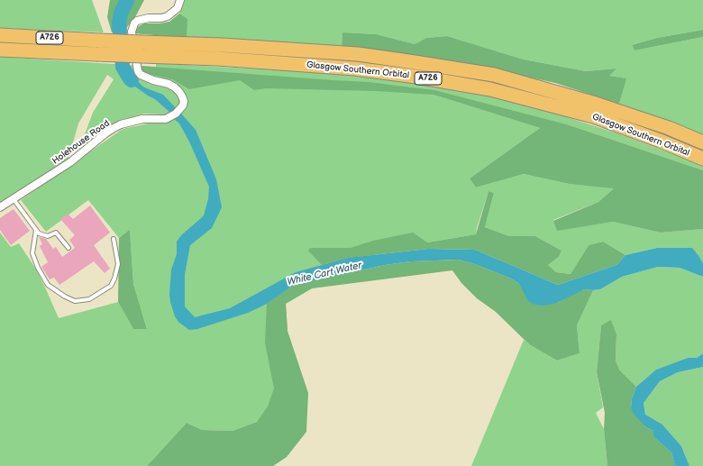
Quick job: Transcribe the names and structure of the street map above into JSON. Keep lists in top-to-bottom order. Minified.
{"streets":{"highway":["A726","Glasgow Southern Orbital"],"street":["Holehouse Road"]},"water":["White Cart Water"]}
